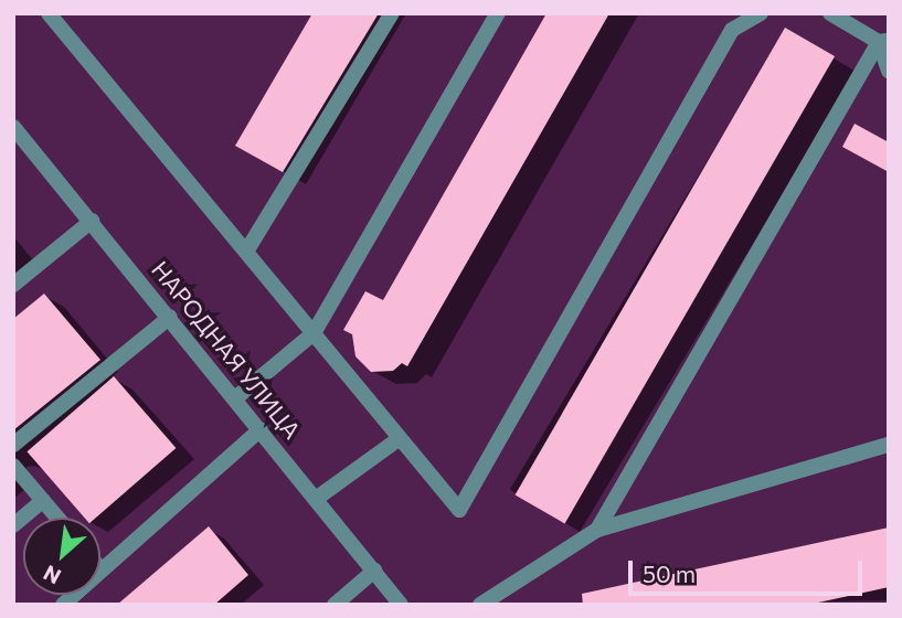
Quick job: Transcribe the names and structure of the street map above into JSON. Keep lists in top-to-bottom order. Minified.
{"streets":{"street":["НАРОДНАЯ УЛИЦА"]},"scale_bar":"50 m","north":"bottom left"}
